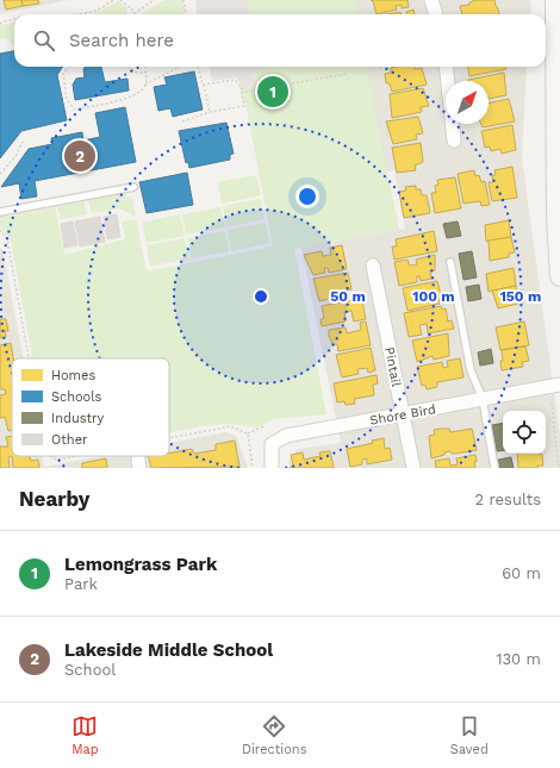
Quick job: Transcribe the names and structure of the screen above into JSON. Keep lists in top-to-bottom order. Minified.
{"streets":{"street":["Pintail","Shore Bird"]},"crossings":[["Pintail","Shore Bird"]],"legend":["Homes","Schools","Industry","Other"],"north":"top right","page":{"search":"Search here","pins":["1","2"],"heading":["Nearby","2 results"],"list":[{"mark":"1","name":"Lemongrass Park","note":"Park","value":"60 m"},{"mark":"2","name":"Lakeside Middle School","note":"School","value":"130 m"}],"nav":["Map","Directions","Saved"]},"rings":["50 m","100 m","150 m"]}
